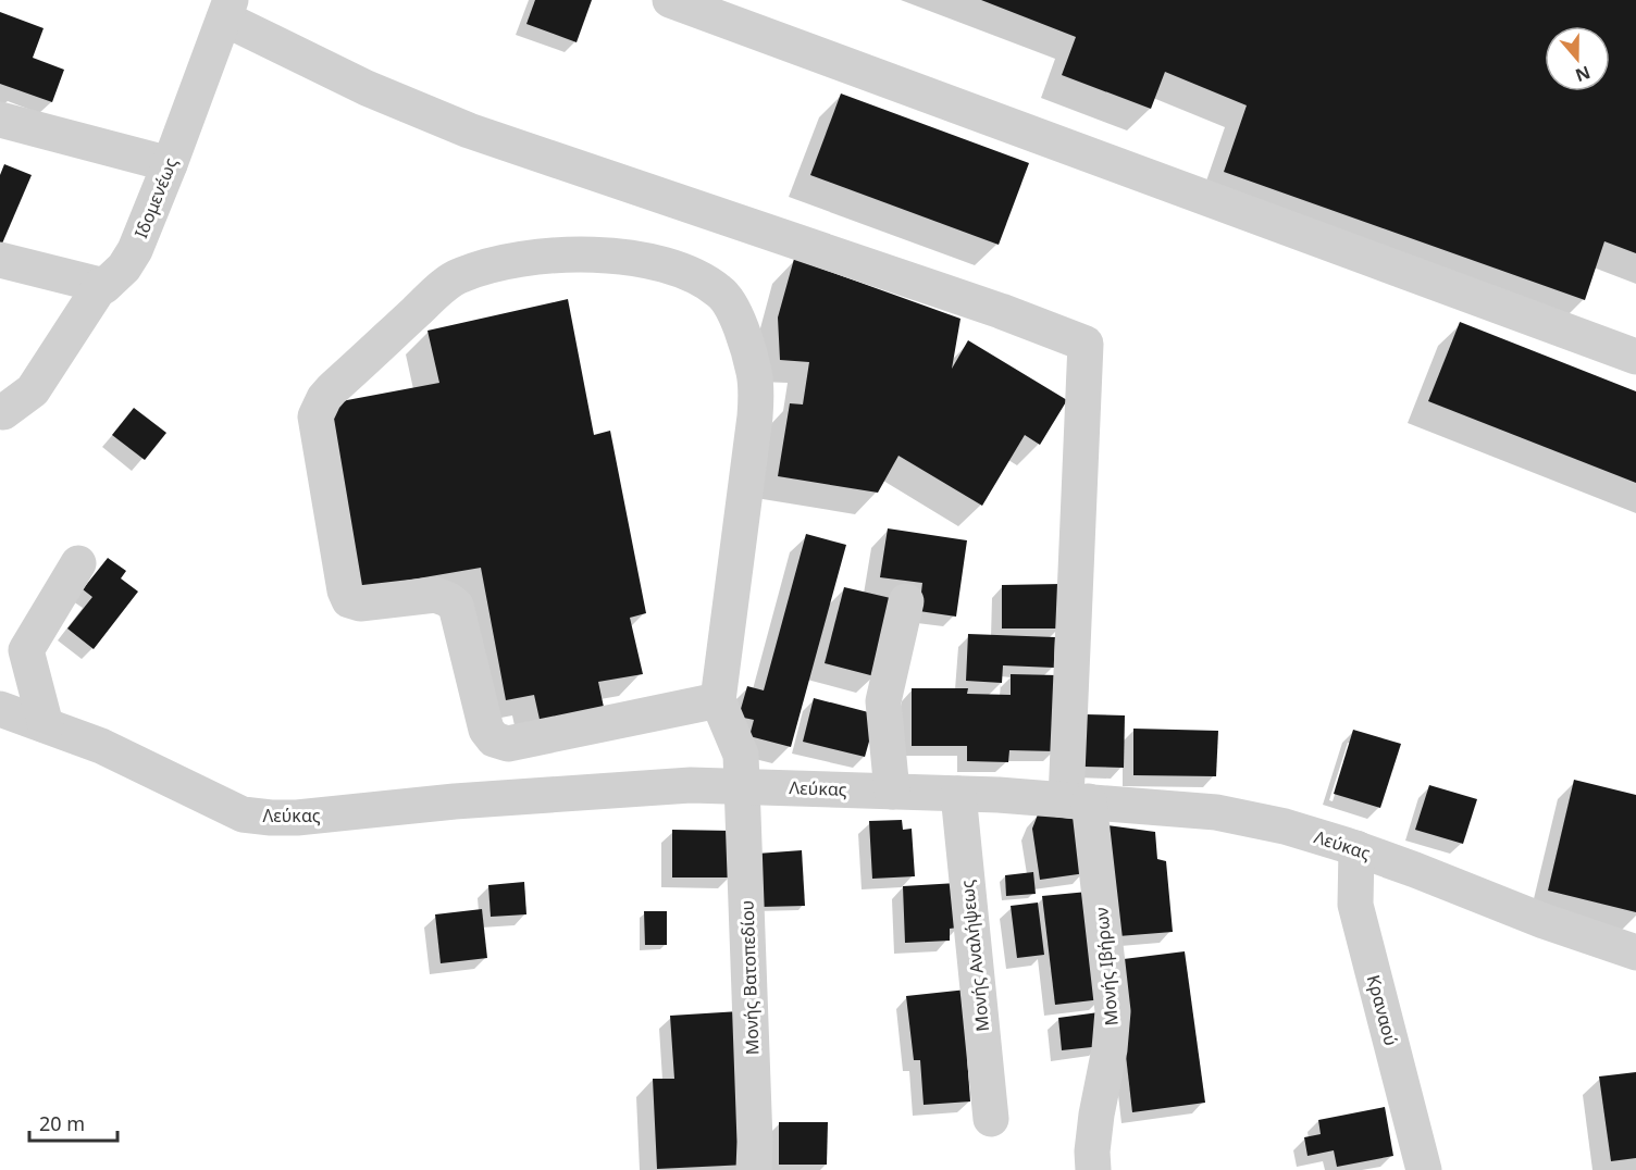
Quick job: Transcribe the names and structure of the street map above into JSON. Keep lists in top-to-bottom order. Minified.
{"streets":{"street":["Ιδομενέως","Λεύκας","Μονής Αναλήψεως","Μονής Ιβήρων","Μονής Βατοπεδίου","Κραναού"]},"crossings":[["Ιδομενέως","Μονής Ιβήρων"],["Λεύκας","Μονής Αναλήψεως"],["Λεύκας","Μονής Ιβήρων"],["Λεύκας","Μονής Βατοπεδίου"],["Λεύκας","Κραναού"]],"scale_bar":"20 m","north":"bottom"}
